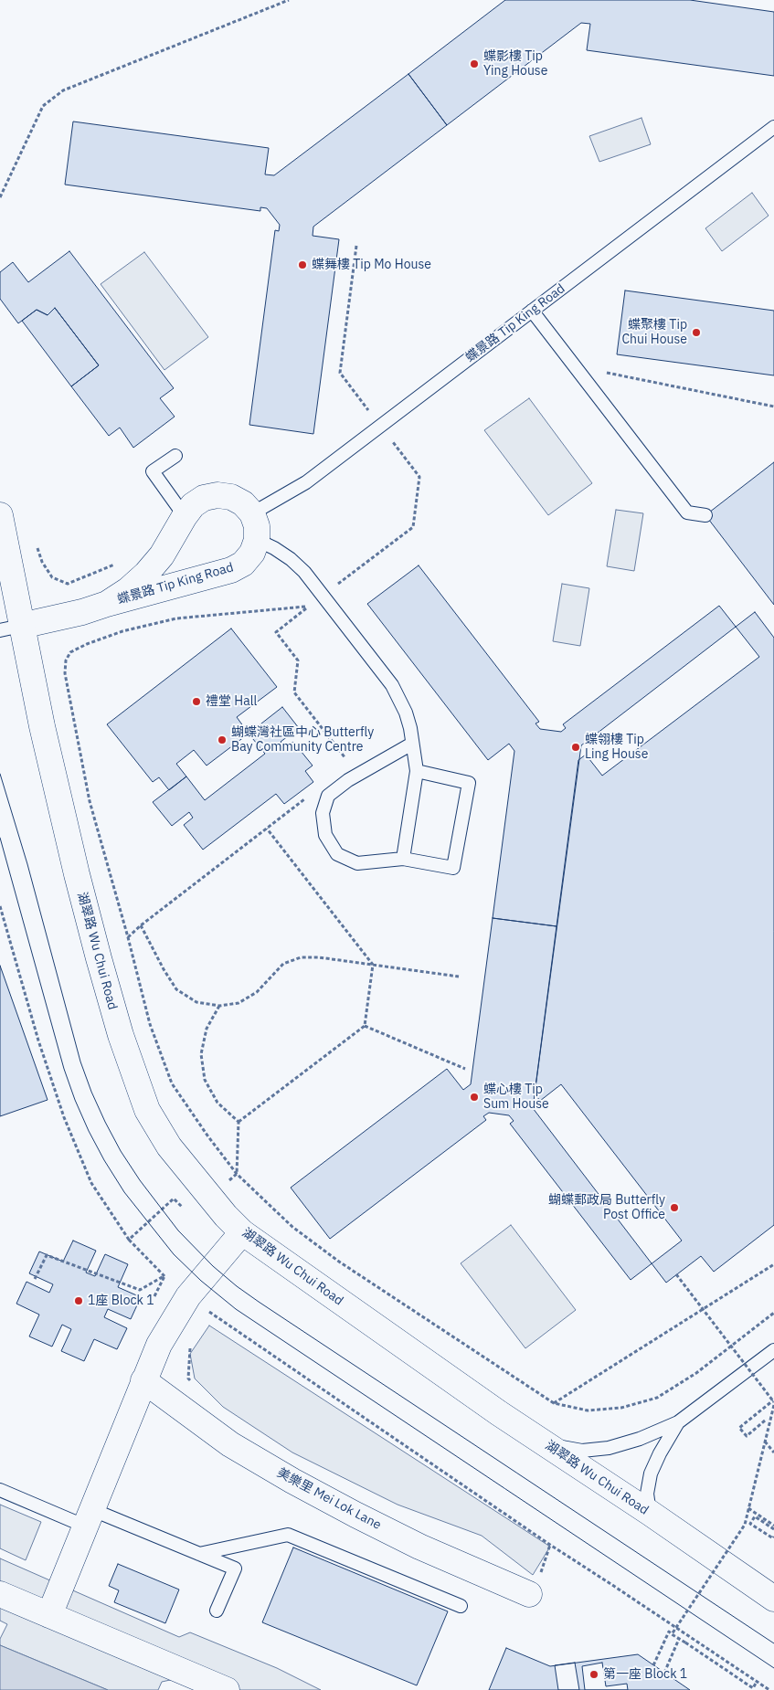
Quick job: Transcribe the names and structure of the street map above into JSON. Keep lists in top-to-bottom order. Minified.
{"streets":{"street":["蝶景路 Tip King Road","湖翠路 Wu Chui Road","美樂里 Mei Lok Lane"]},"crossings":[["蝶景路 Tip King Road","湖翠路 Wu Chui Road"]],"places":["蝶影樓 Tip Ying House","蝶舞樓 Tip Mo House","蝶聚樓 Tip Chui House","禮堂 Hall","蝴蝶灣社區中心 Butterfly Bay Community Centre","蝶翎樓 Tip Ling House","蝶心樓 Tip Sum House","蝴蝶郵政局 Butterfly Post Office","1座 Block 1","第一座 Block 1"]}
